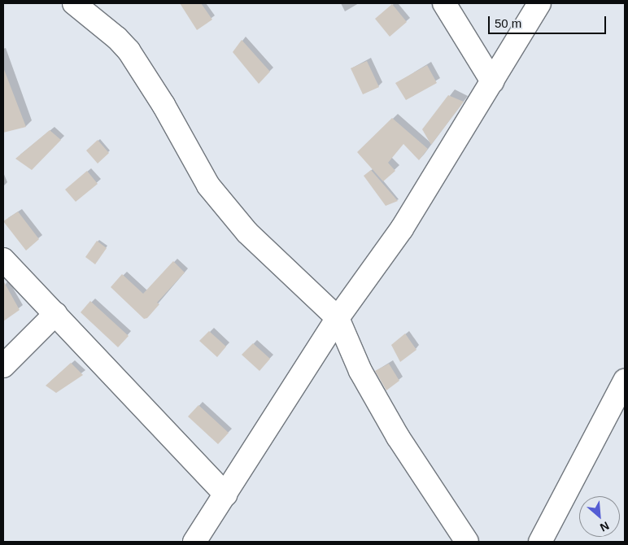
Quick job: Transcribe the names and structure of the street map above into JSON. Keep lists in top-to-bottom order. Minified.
{"scale_bar":"50 m","north":"bottom right"}
